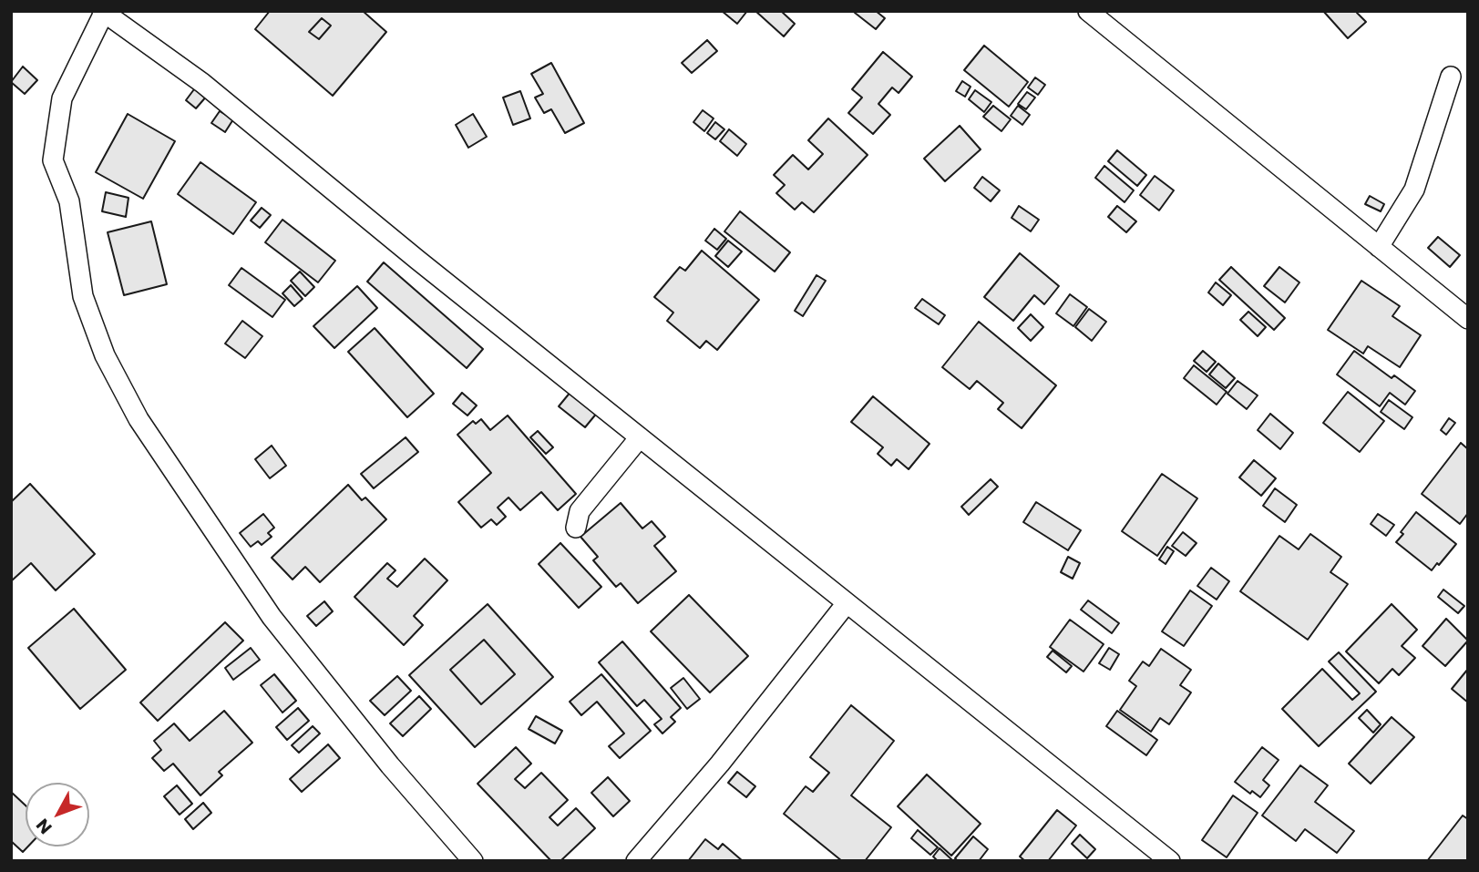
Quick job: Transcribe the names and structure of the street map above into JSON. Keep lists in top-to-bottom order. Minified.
{"north":"bottom left"}
